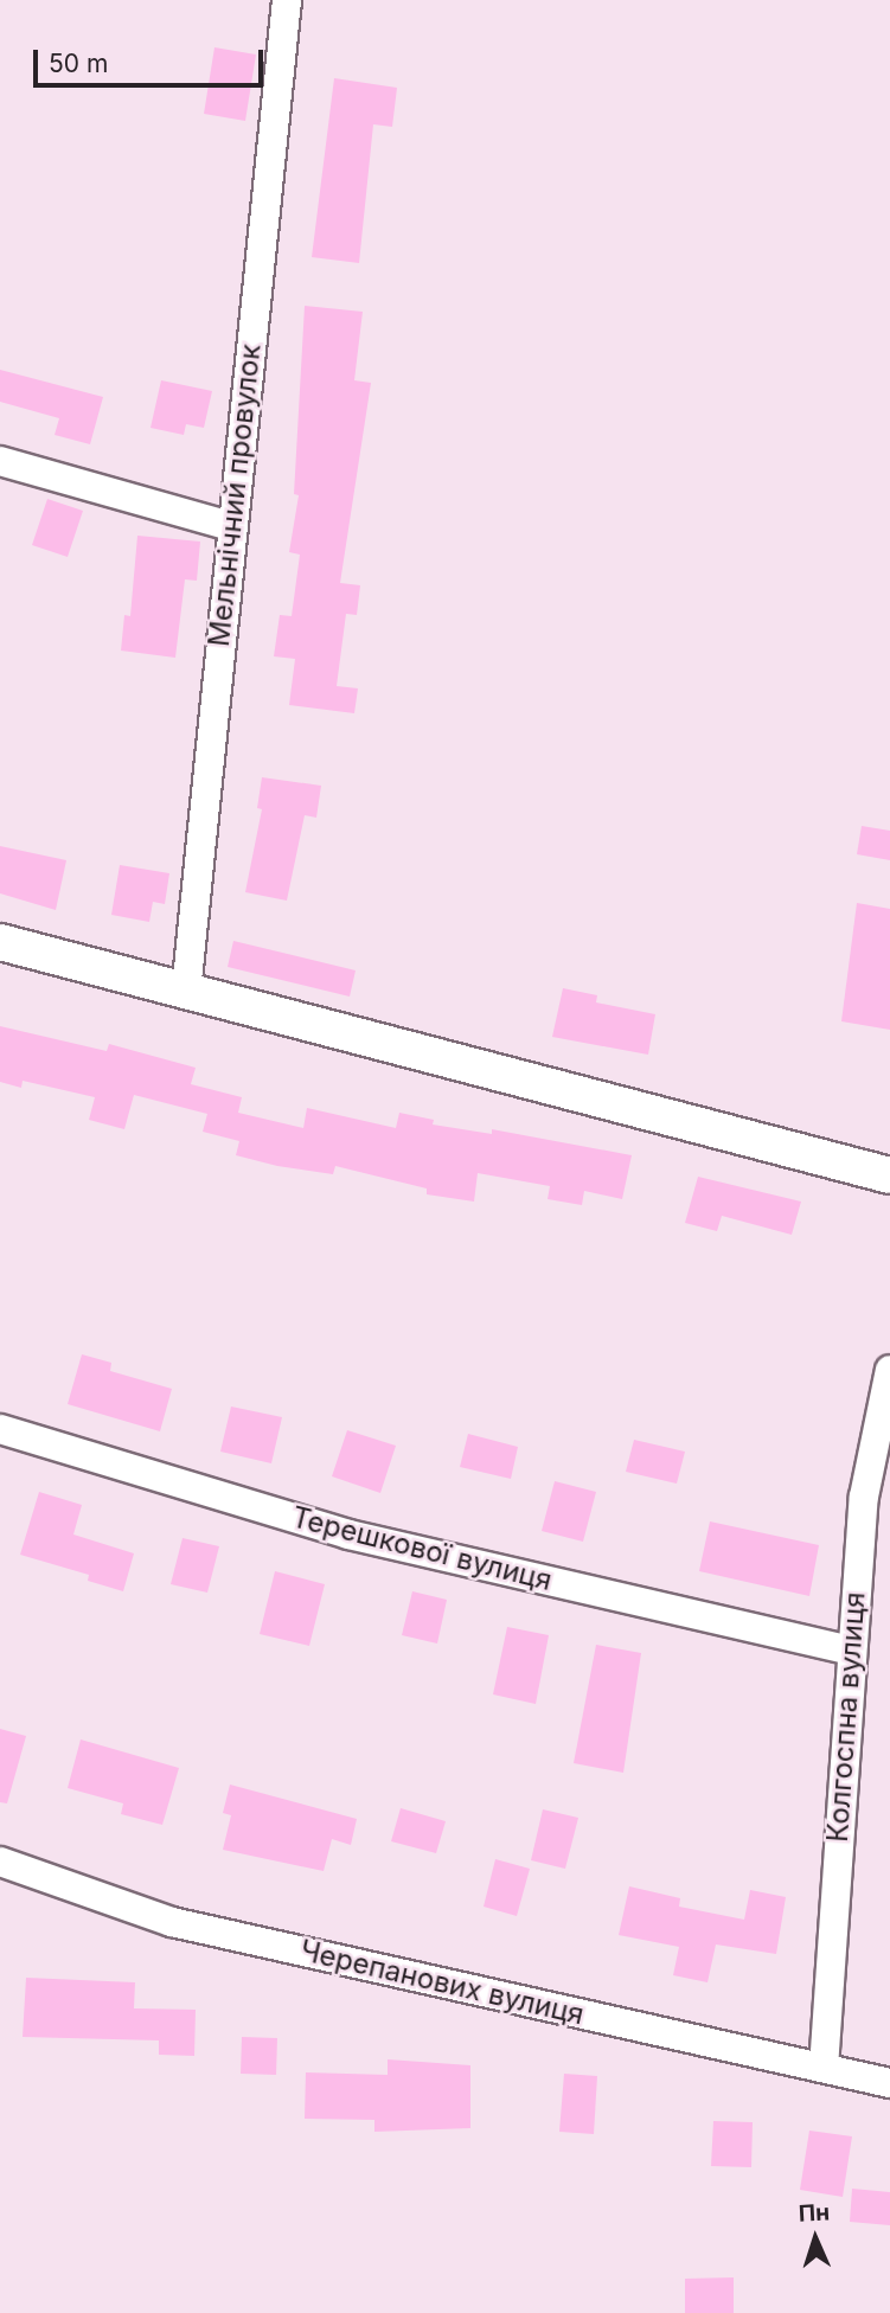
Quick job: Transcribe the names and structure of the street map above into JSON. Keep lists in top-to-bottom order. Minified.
{"streets":{"street":["Мельнiчний провулок","Терешкової вулиця","Колгоспна вулиця","Черепанових вулиця"]},"crossings":[["Терешкової вулиця","Колгоспна вулиця"],["Колгоспна вулиця","Черепанових вулиця"]],"scale_bar":"50 m","north":"top"}
